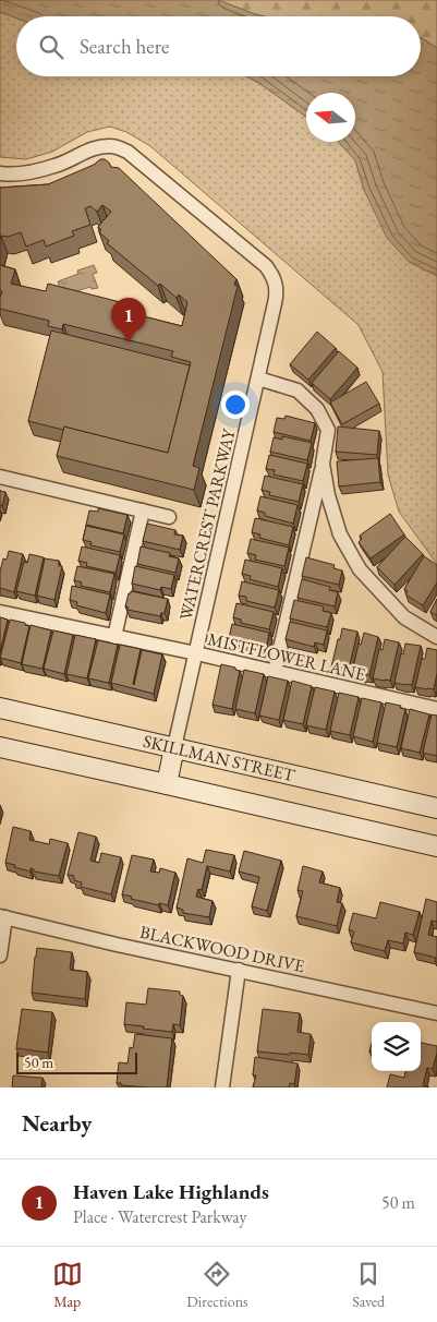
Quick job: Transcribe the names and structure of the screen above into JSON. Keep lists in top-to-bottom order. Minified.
{"streets":{"main road":["SKILLMAN STREET"],"street":["WATERCREST PARKWAY","MISTFLOWER LANE","BLACKWOOD DRIVE"]},"crossings":[["WATERCREST PARKWAY","MISTFLOWER LANE"],["WATERCREST PARKWAY","SKILLMAN STREET"]],"scale_bar":"50 m","north":"left","page":{"search":"Search here","pins":"1","scale":"50 m","heading":"Nearby","list":[{"mark":"1","name":"Haven Lake Highlands","note":"Place · Watercrest Parkway","value":"50 m"}],"nav":["Map","Directions","Saved"]}}
